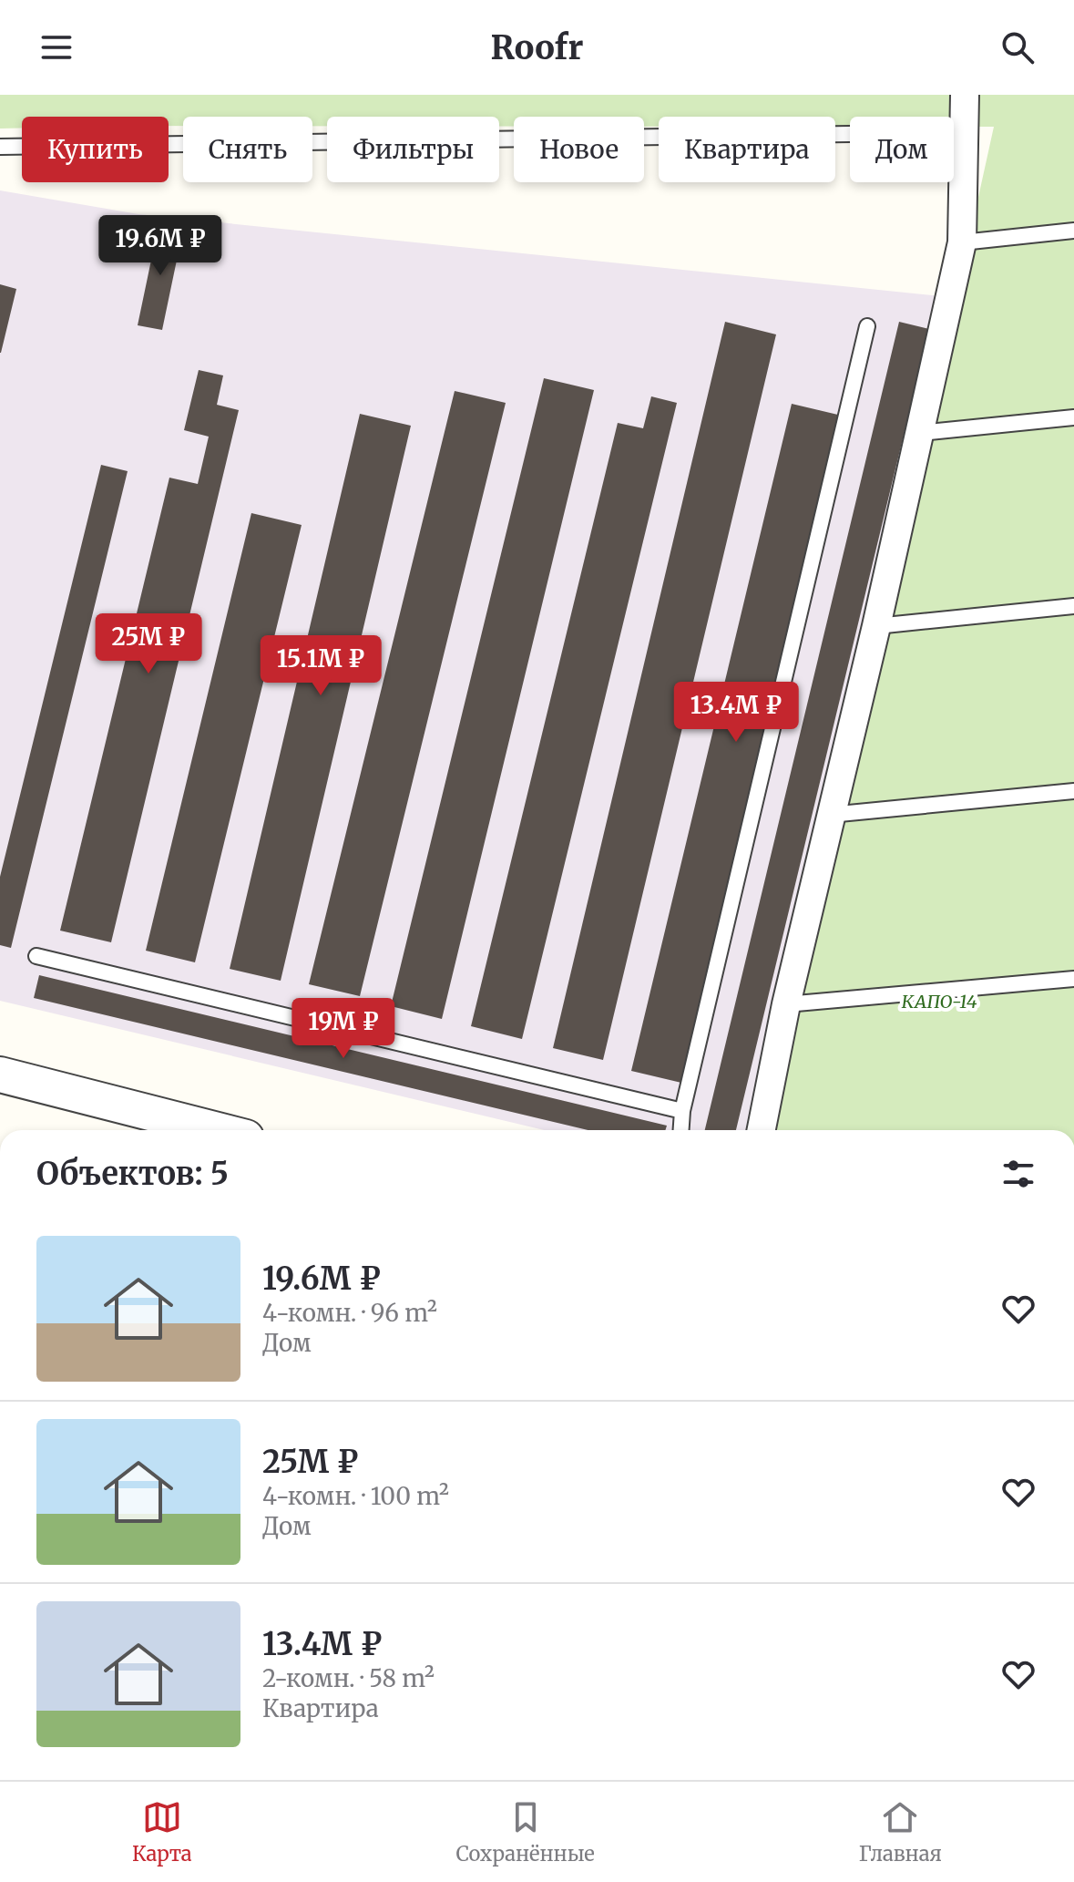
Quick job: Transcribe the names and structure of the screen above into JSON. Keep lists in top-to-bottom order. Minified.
{"parks":["КАПО-14"],"page":{"header":"Roofr","chip":["Купить","Снять","Фильтры","Новое","Квартира","Дом"],"price":["19.6M ₽","25M ₽","15.1M ₽","13.4M ₽","19M ₽"],"heading":"Объектов: 5","list":[{"name":"19.6M ₽","note":"4-комн. · 96 m² · Дом"},{"name":"25M ₽","note":"4-комн. · 100 m² · Дом"},{"name":"13.4M ₽","note":"2-комн. · 58 m² · Квартира"}],"tabs":["Карта","Сохранённые","Главная"]}}
